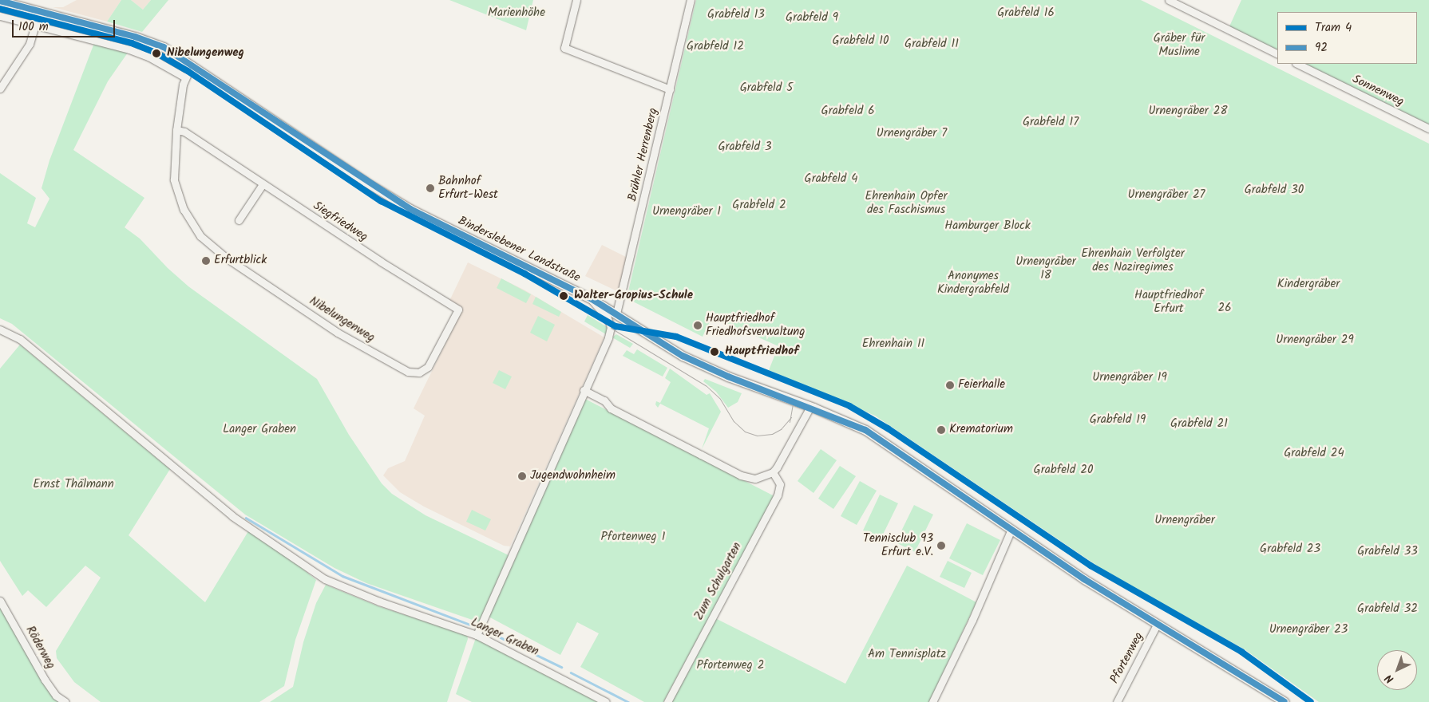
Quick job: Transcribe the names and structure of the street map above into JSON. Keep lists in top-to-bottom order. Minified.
{"streets":{"main road":["Binderslebener Landstraße"],"street":["Sonnenweg","Brühler Herrenberg","Siegfriedweg","Nibelungenweg","Zum Schulgarten","Langer Graben","Röderweg","Pfortenweg"]},"crossings":[["Brühler Herrenberg","Binderslebener Landstraße"],["Siegfriedweg","Nibelungenweg"],["Binderslebener Landstraße","Nibelungenweg"],["Binderslebener Landstraße","Pfortenweg"]],"parks":["Marienhöhe","Grabfeld 16","Grabfeld 13","Grabfeld 9","Gräber für Muslime","Grabfeld 10","Grabfeld 11","Grabfeld 12","Grabfeld 5","Grabfeld 6","Urnengräber 28","Grabfeld 17","Urnengräber 7","Grabfeld 3","Grabfeld 4","Grabfeld 30","Urnengräber 27","Ehrenhain Opfer des Faschismus","Grabfeld 2","Urnengräber 1","Hamburger Block","Ehrenhain Verfolgter des Naziregimes","Urnengräber 18","Anonymes Kindergrabfeld","Kindergräber","Hauptfriedhof Erfurt","26","Urnengräber 29","Ehrenhain II","Urnengräber 19","Grabfeld 19","Grabfeld 21","Langer Graben","Grabfeld 24","Grabfeld 20","Ernst Thälmann","Urnengräber","Pfortenweg 1","Grabfeld 23","Grabfeld 33","Grabfeld 32","Urnengräber 23","Am Tennisplatz","Pfortenweg 2"],"places":["Nibelungenweg","Bahnhof Erfurt-West","Erfurtblick","Walter-Gropius-Schule","Hauptfriedhof Friedhofsverwaltung","Hauptfriedhof","Feierhalle","Krematorium","Jugendwohnheim","Tennisclub 93 Erfurt e.V."],"lines":["transit line 92","tram line 4"],"legend":["Tram 4","92"],"scale_bar":"100 m","north":"bottom left"}
